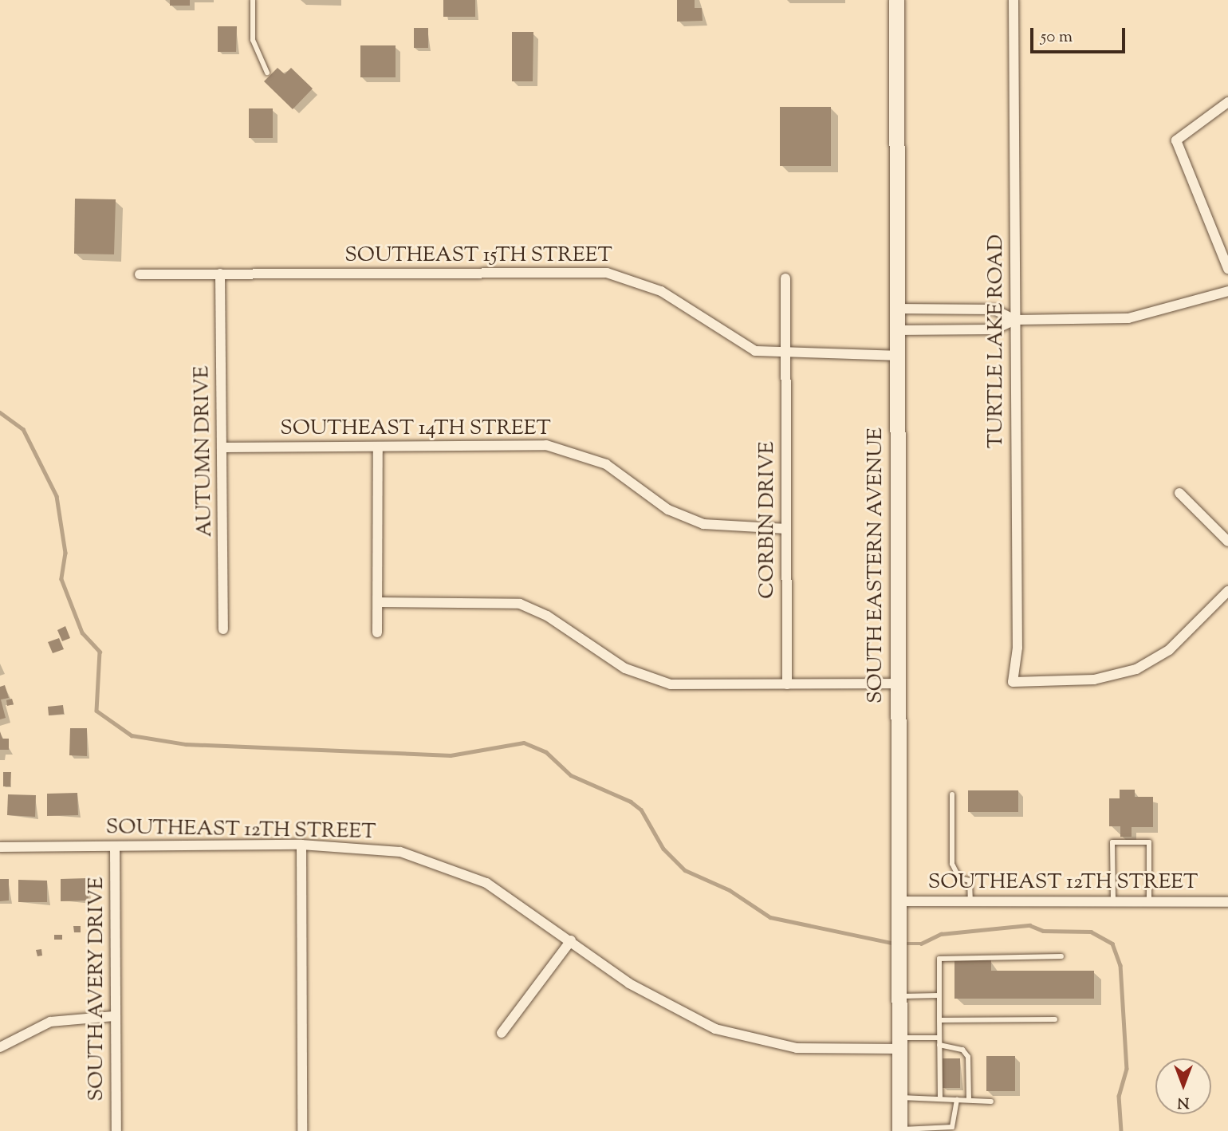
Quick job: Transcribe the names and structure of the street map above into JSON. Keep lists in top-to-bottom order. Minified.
{"streets":{"main road":["SOUTH EASTERN AVENUE"],"street":["SOUTHEAST 15TH STREET","TURTLE LAKE ROAD","SOUTHEAST 14TH STREET","AUTUMN DRIVE","CORBIN DRIVE","SOUTHEAST 12TH STREET","SOUTH AVERY DRIVE"]},"crossings":[["SOUTHEAST 15TH STREET","AUTUMN DRIVE"],["SOUTHEAST 15TH STREET","CORBIN DRIVE"],["SOUTHEAST 15TH STREET","SOUTH EASTERN AVENUE"],["SOUTHEAST 14TH STREET","AUTUMN DRIVE"],["SOUTHEAST 14TH STREET","CORBIN DRIVE"],["SOUTH EASTERN AVENUE","SOUTHEAST 12TH STREET"],["SOUTHEAST 12TH STREET","SOUTH AVERY DRIVE"]],"scale_bar":"50 m","north":"bottom"}
